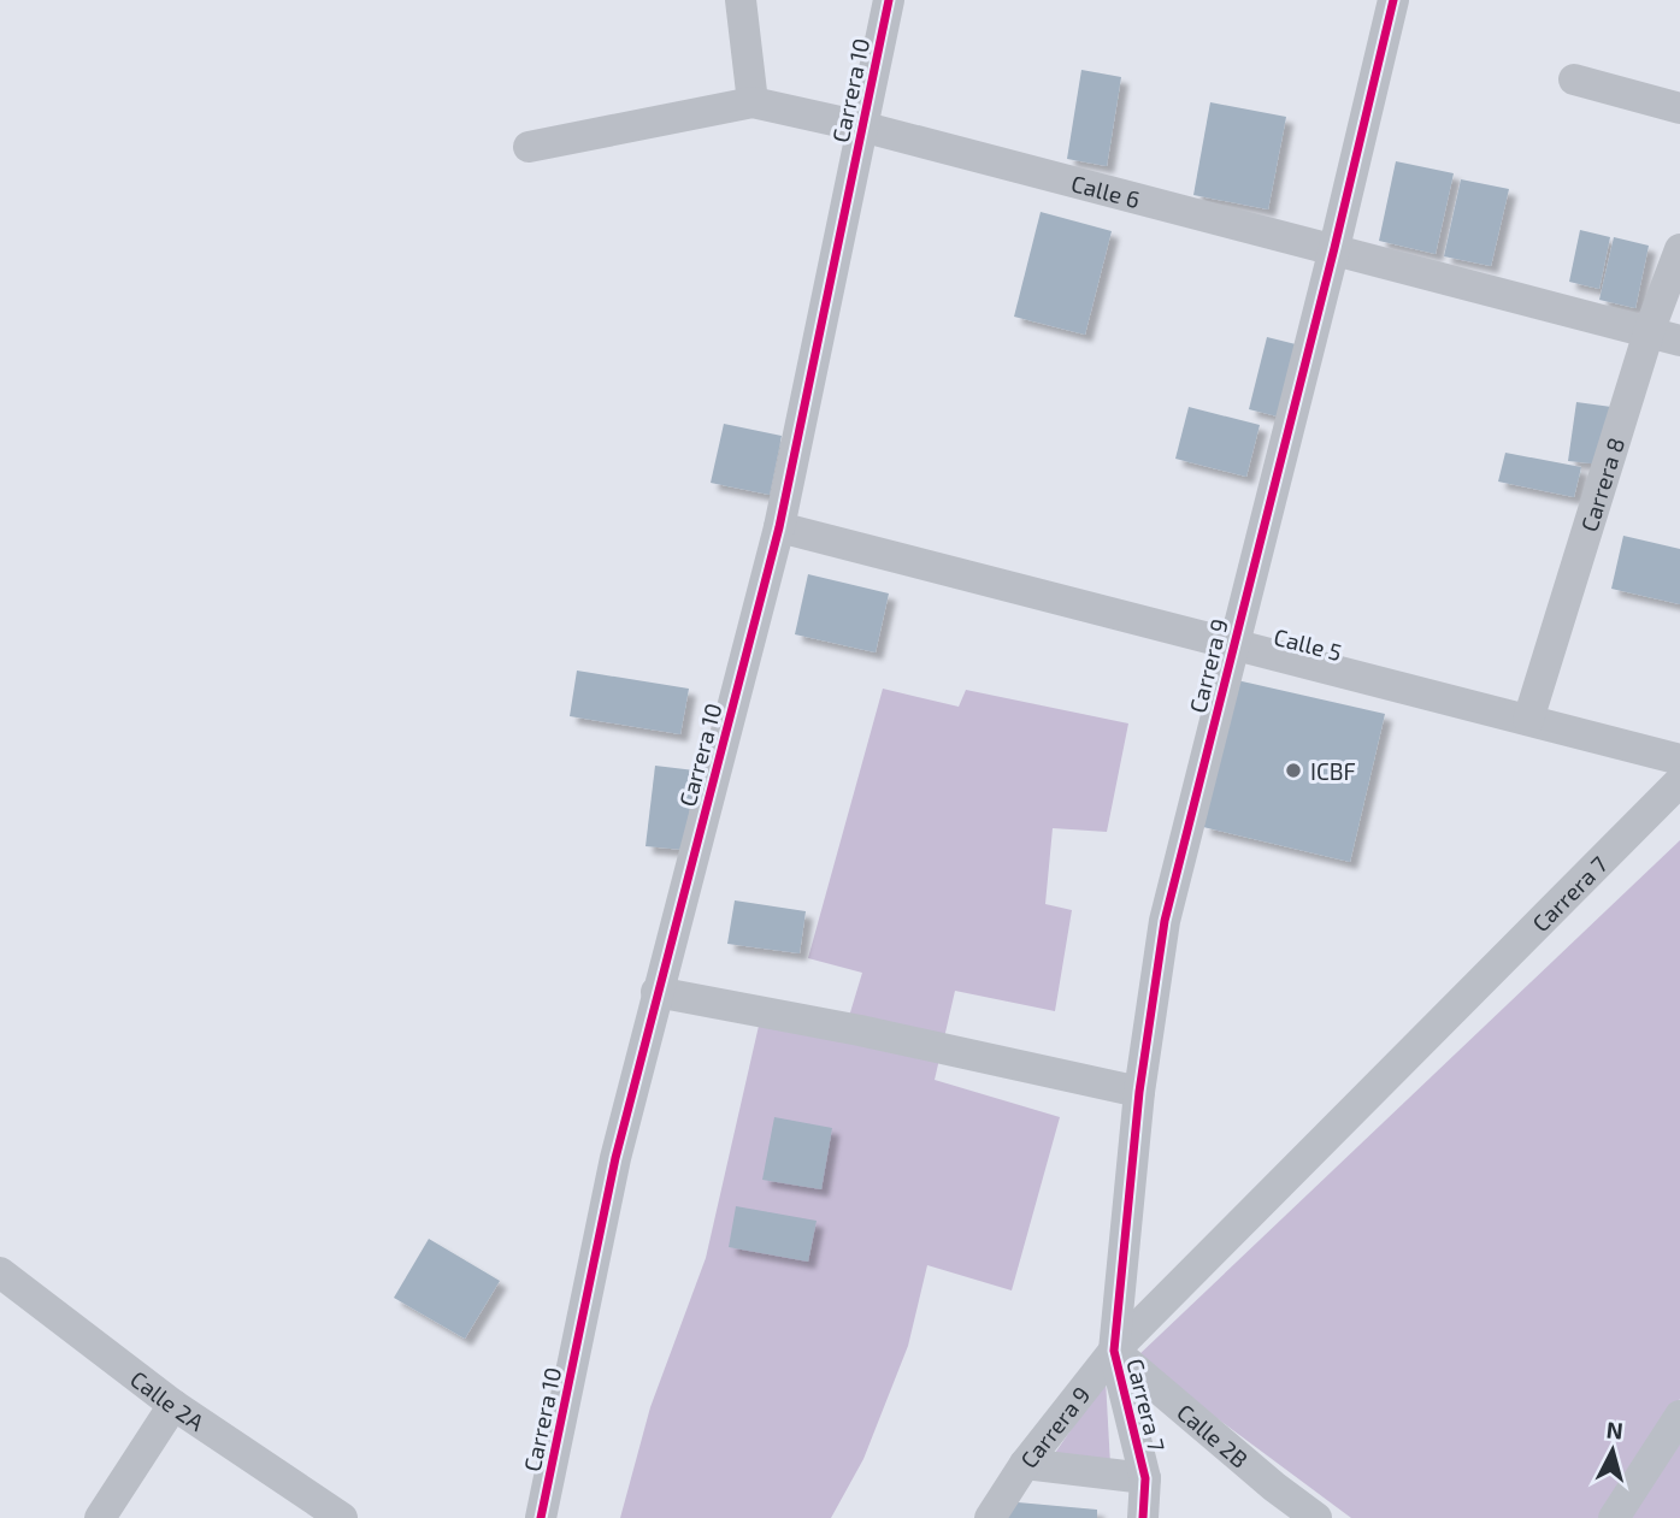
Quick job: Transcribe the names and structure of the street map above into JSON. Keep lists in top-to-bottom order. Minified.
{"streets":{"street":["Carrera 10","Calle 6","Carrera 8","Calle 5","Carrera 9","Carrera 7","Calle 2A","Calle 2B"]},"crossings":[["Carrera 10","Calle 6"],["Carrera 10","Calle 5"],["Calle 6","Carrera 8"],["Calle 6","Carrera 9"],["Carrera 8","Calle 5"],["Calle 5","Carrera 9"],["Carrera 9","Carrera 7"],["Carrera 9","Calle 2B"],["Carrera 7","Calle 2B"]],"places":["ICBF"],"north":"top"}
